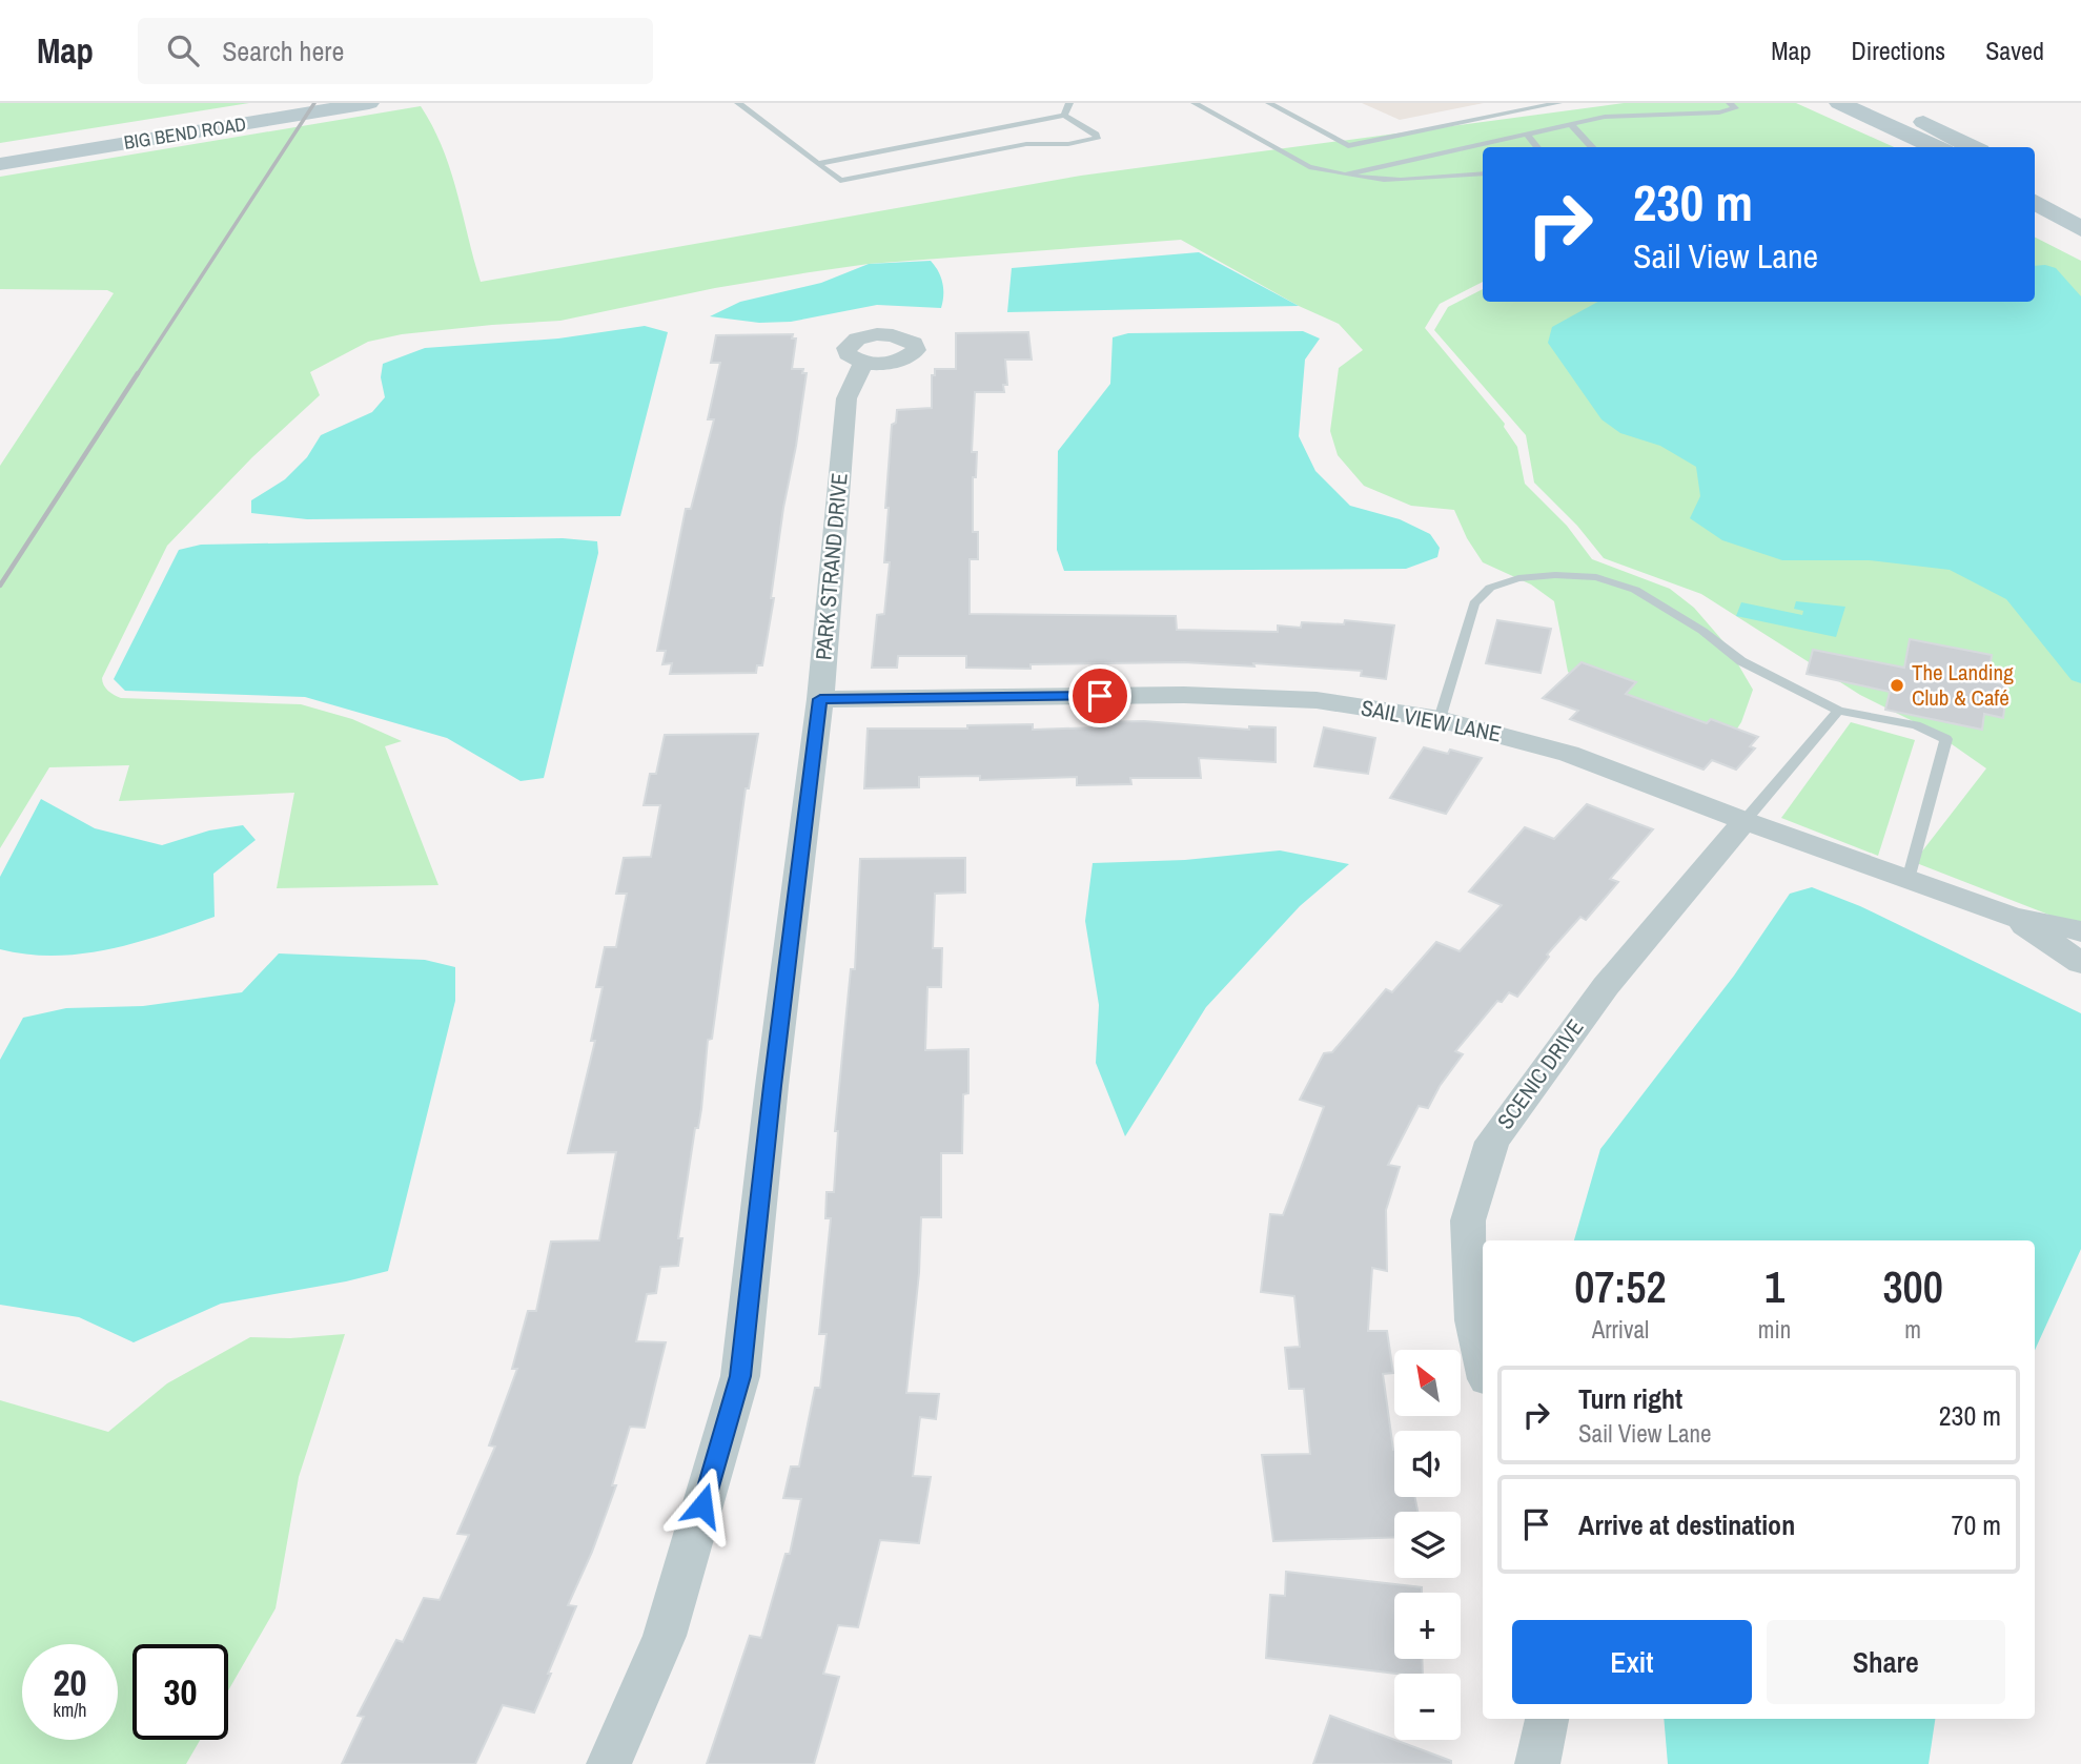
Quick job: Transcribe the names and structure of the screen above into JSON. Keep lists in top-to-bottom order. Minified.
{"streets":{"main road":["BIG BEND ROAD"],"street":["PARK STRAND DRIVE","SAIL VIEW LANE","SCENIC DRIVE"]},"crossings":[["PARK STRAND DRIVE","SAIL VIEW LANE"],["SAIL VIEW LANE","SCENIC DRIVE"]],"places":["The Landing Club & Café"],"north":"top left","page":{"header":"Map","search":"Search here","nav":["Map","Directions","Saved"],"turn":["230 m","Sail View Lane"],"eta":["07:52","Arrival","1","min","300","m"],"map_buttons":["+","−"],"list":[{"name":"Turn right","note":"Sail View Lane","value":"230 m"},{"name":"Arrive at destination","value":"70 m"}],"buttons":["Exit","Share"],"speed":"20 km/h","limit":"30"}}
